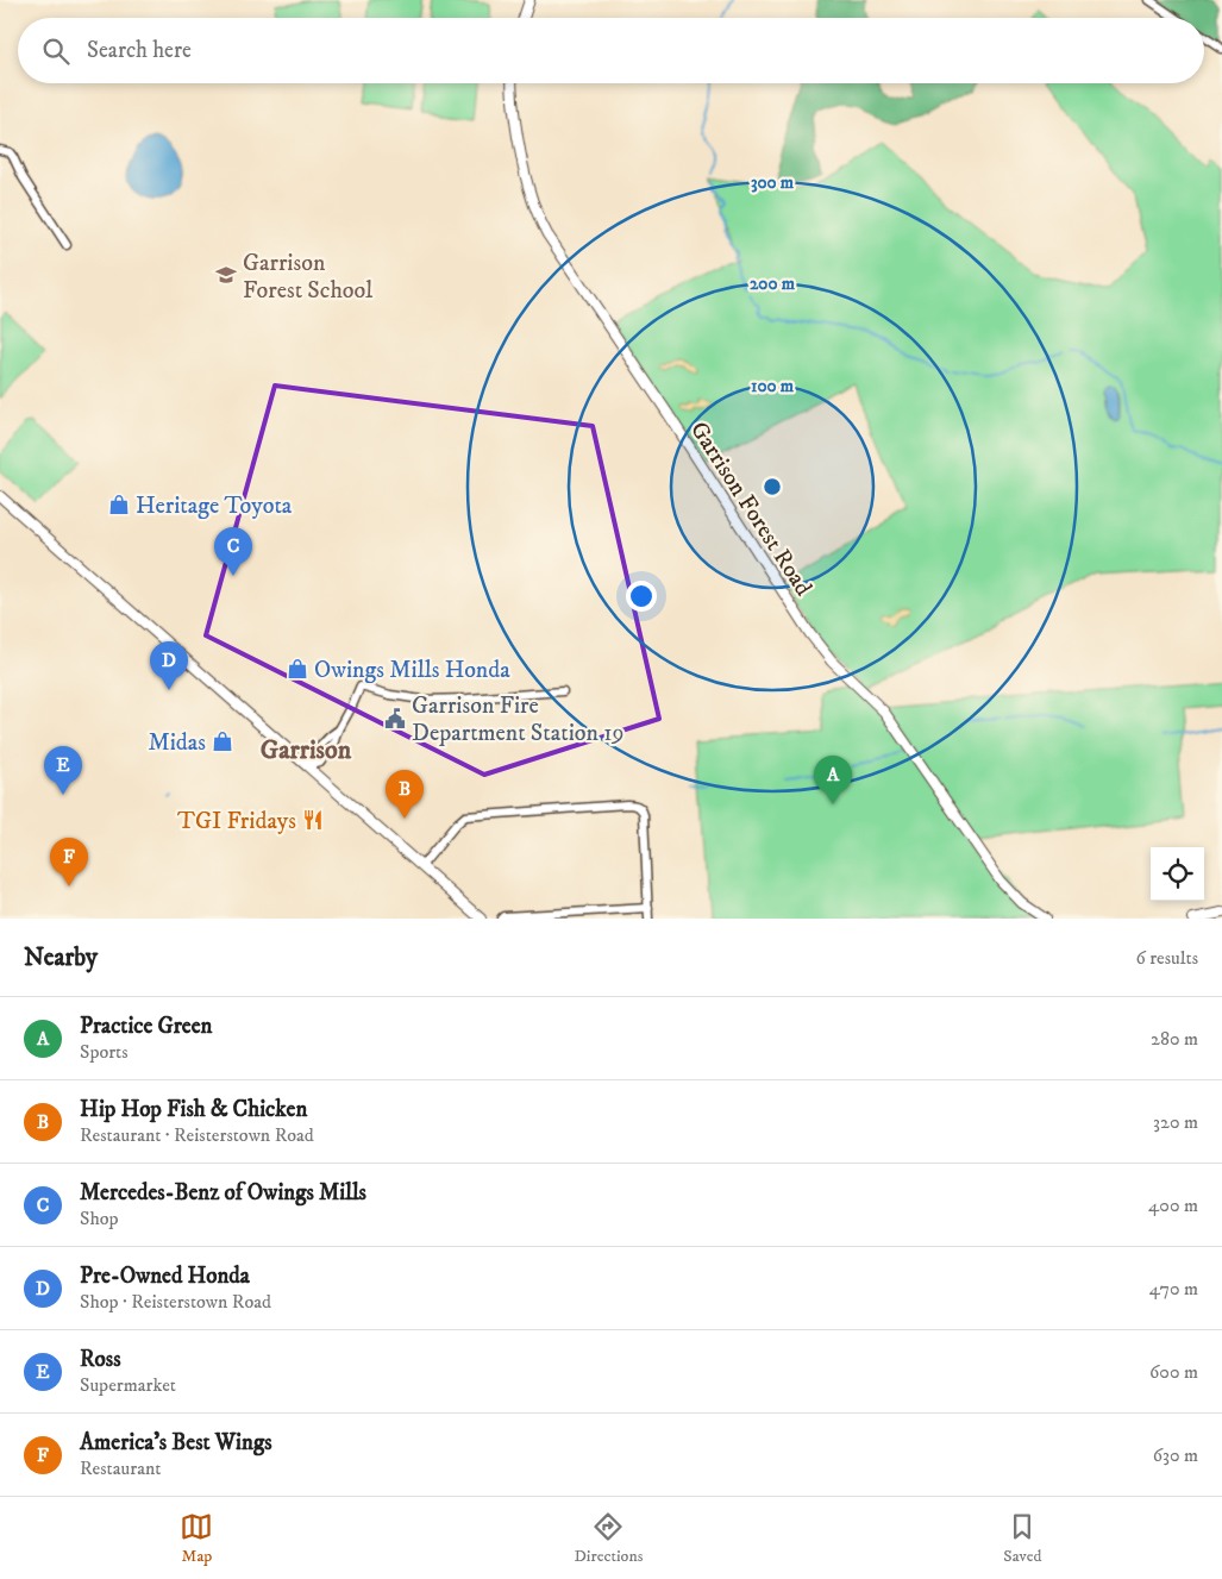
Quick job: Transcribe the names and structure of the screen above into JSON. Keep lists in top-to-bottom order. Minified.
{"streets":{"main road":["Garrison Forest Road"]},"districts":["Garrison"],"places":{"school or university":["Garrison Forest School"],"shop":["Heritage Toyota","Owings Mills Honda","Midas"],"public building":["Garrison Fire Department Station 19"],"restaurant":["TGI Fridays"]},"page":{"search":"Search here","pins":["C","D","E","A","B","F"],"heading":["Nearby","6 results"],"list":[{"mark":"A","name":"Practice Green","note":"Sports","value":"280 m"},{"mark":"B","name":"Hip Hop Fish & Chicken","note":"Restaurant · Reisterstown Road","value":"320 m"},{"mark":"C","name":"Mercedes-Benz of Owings Mills","note":"Shop","value":"400 m"},{"mark":"D","name":"Pre-Owned Honda","note":"Shop · Reisterstown Road","value":"470 m"},{"mark":"E","name":"Ross","note":"Supermarket","value":"600 m"},{"mark":"F","name":"America's Best Wings","note":"Restaurant","value":"630 m"}],"nav":["Map","Directions","Saved"]},"rings":["300 m","200 m","100 m"]}
